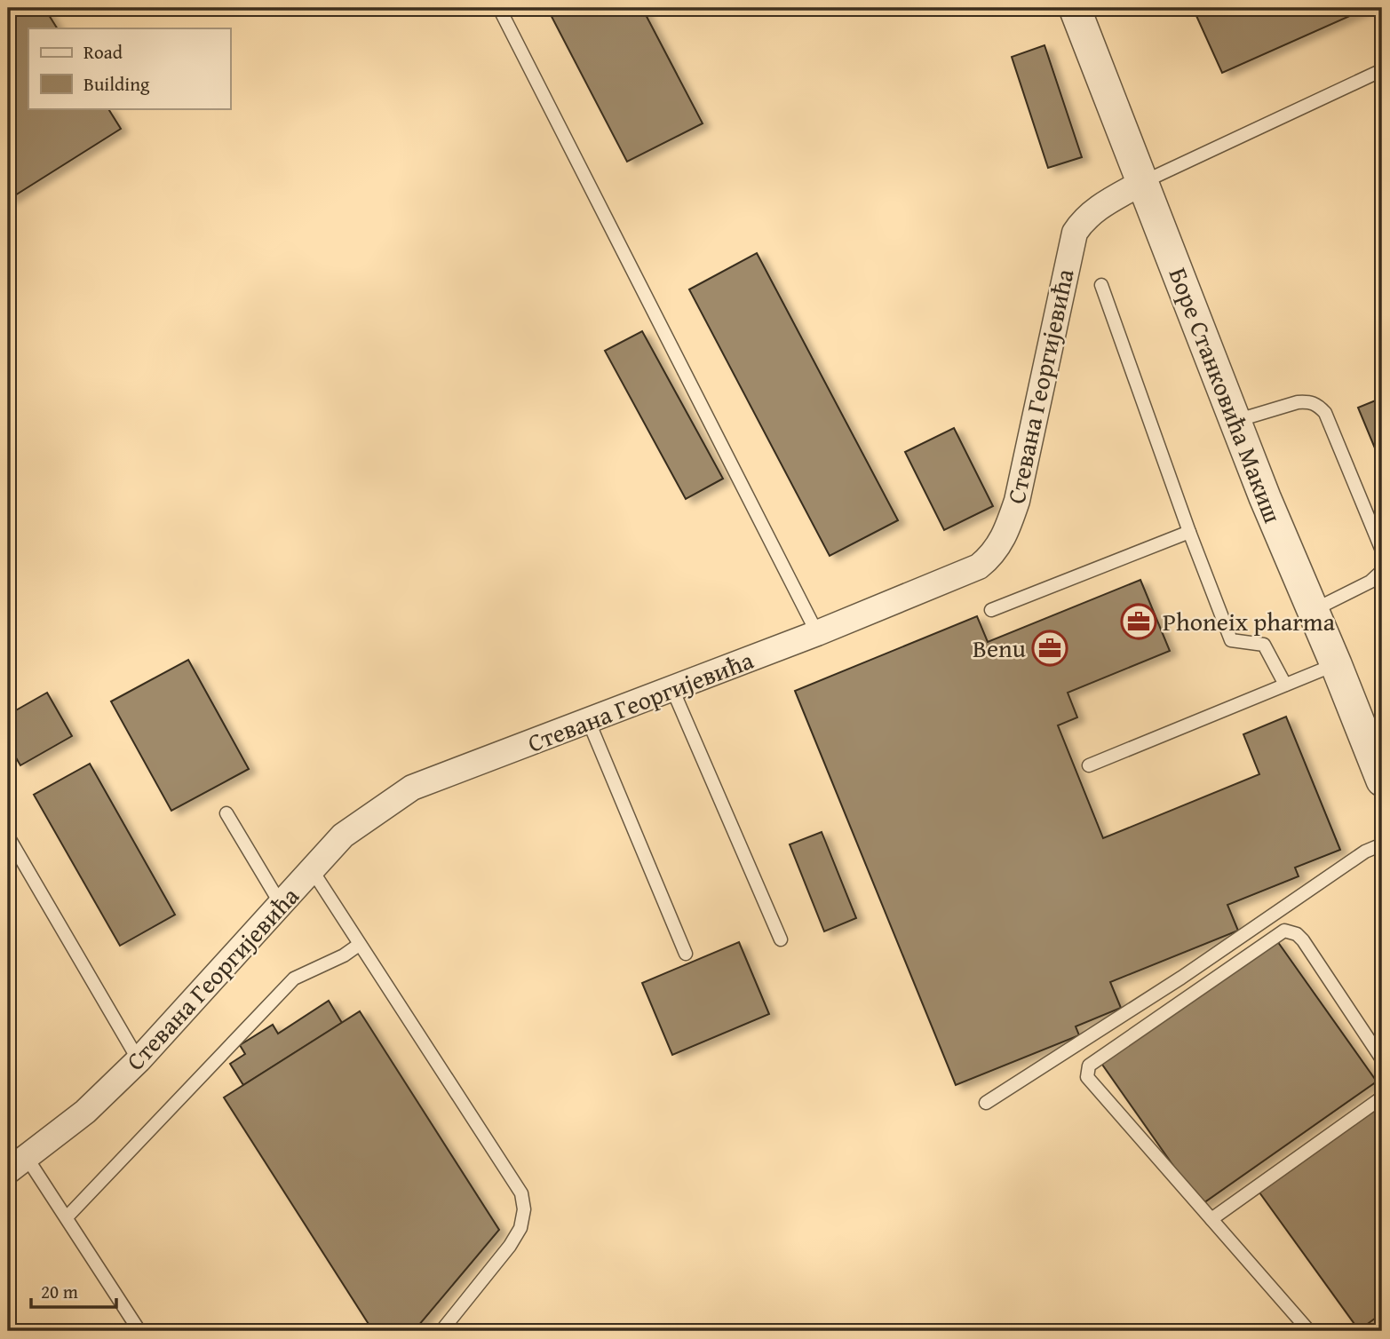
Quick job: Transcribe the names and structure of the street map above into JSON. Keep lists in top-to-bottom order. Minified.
{"streets":{"street":["Стевана Георгијевића","Боре Станковића Макиш"]},"crossings":[["Стевана Георгијевића","Боре Станковића Макиш"]],"places":{"office":["Phoneix pharma","Benu"]},"legend":["Road","Building"],"scale_bar":"20 m"}
